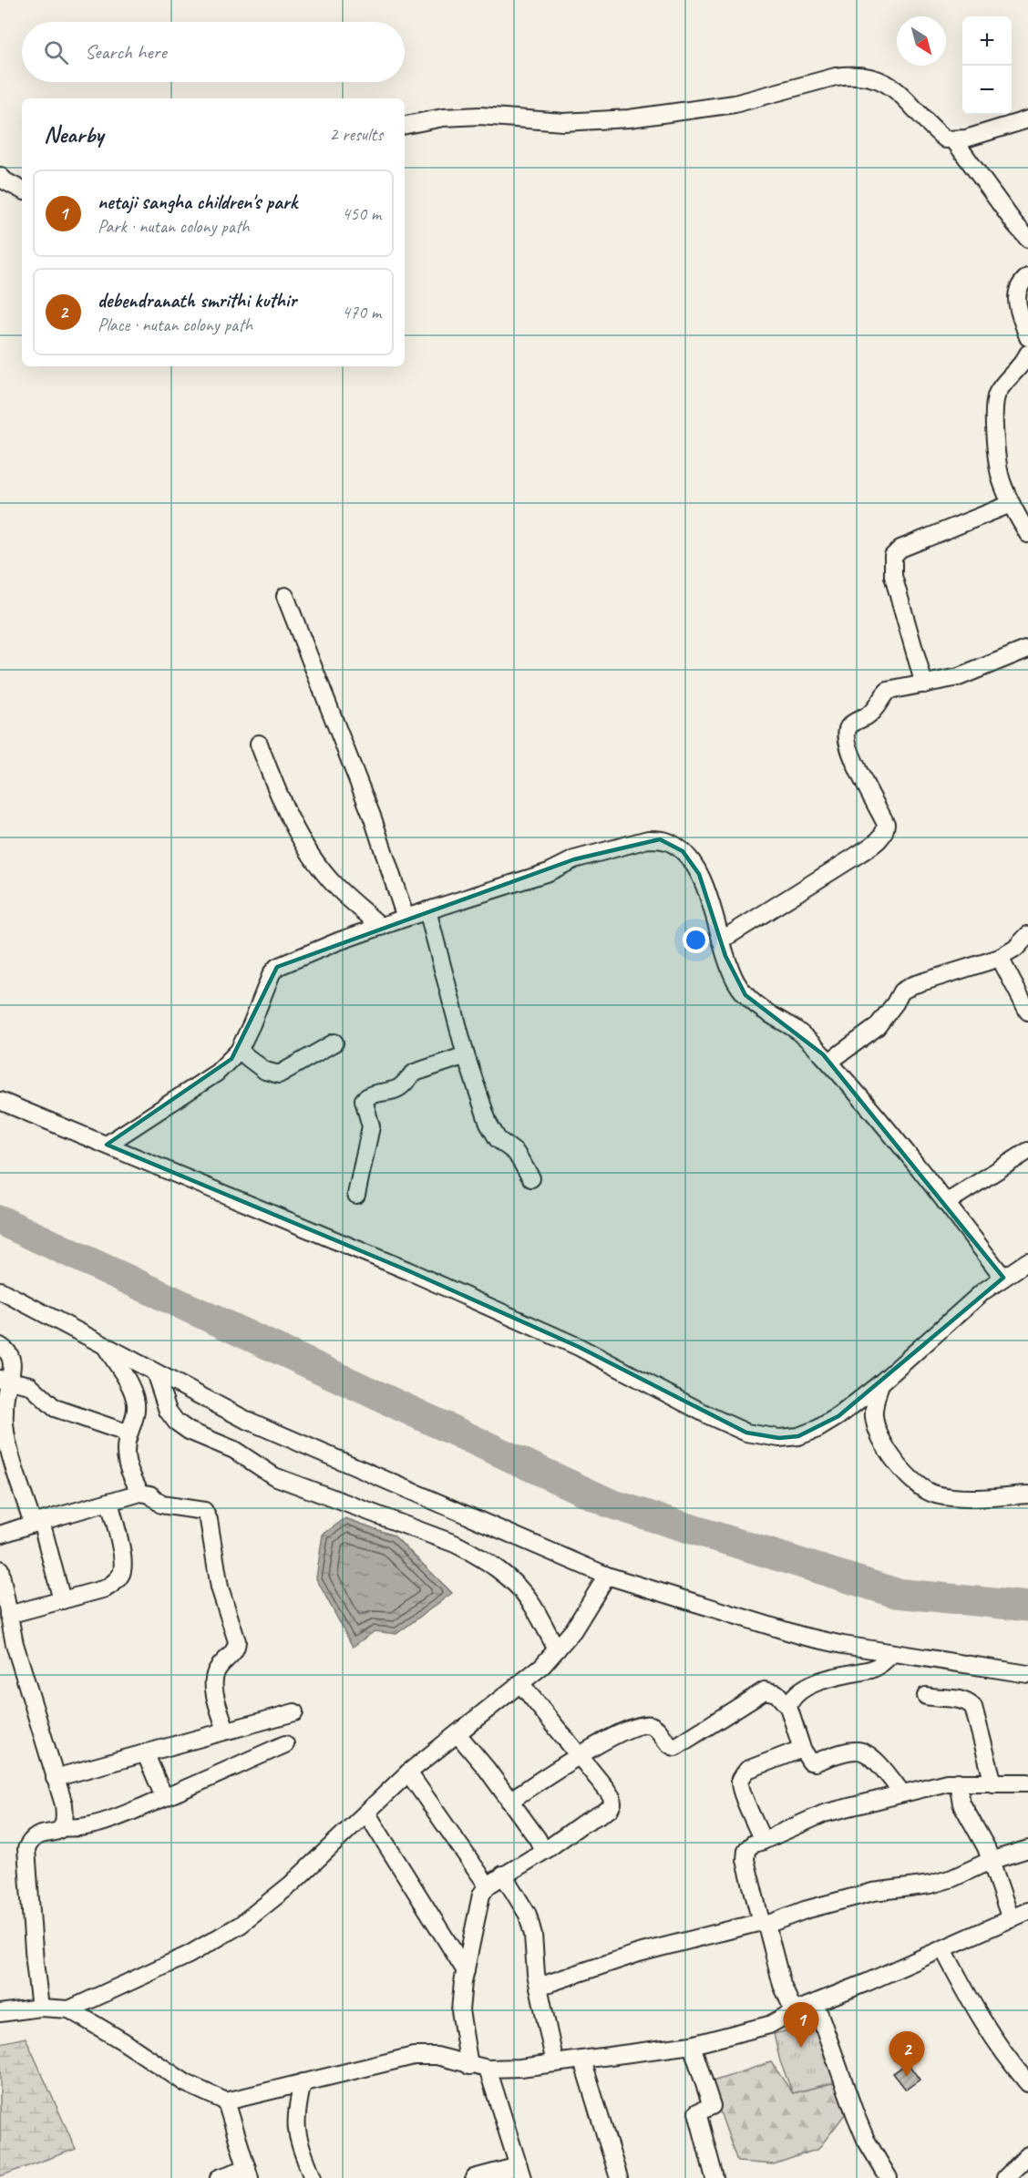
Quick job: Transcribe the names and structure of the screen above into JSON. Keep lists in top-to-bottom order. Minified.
{"north":"bottom right","page":{"map_buttons":["+","−"],"search":"Search here","heading":["Nearby","2 results"],"list":[{"mark":"1","name":"netaji sangha children's park","note":"Park · nutan colony path","value":"450 m"},{"mark":"2","name":"debendranath smrithi kuthir","note":"Place · nutan colony path","value":"470 m"}],"pins":["1","2"]}}
